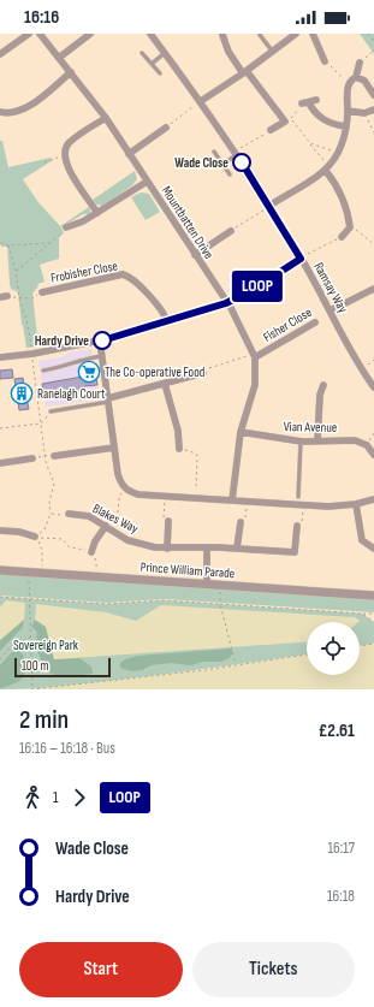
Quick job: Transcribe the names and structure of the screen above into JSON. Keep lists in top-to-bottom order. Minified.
{"streets":{"street":["Mountbatten Drive","Frobisher Close","Ramsay Way","Fisher Close","Vian Avenue","Blakes Way","Prince William Parade"]},"crossings":[["Mountbatten Drive","Fisher Close"],["Mountbatten Drive","Vian Avenue"]],"parks":["Sovereign Park"],"places":{"other":["Wade Close","Hardy Drive"],"supermarket":["The Co-operative Food"],"building":["Ranelagh Court"]},"lines":["bus line LOOP"],"scale_bar":"100 m","page":{"status":"16:16","on_map":"LOOP","scale":"100 m","heading":["2 min","16:16 – 16:18 · Bus","£2.61"],"legs":["1","LOOP"],"list":[{"name":"Wade Close","value":"16:17"},{"name":"Hardy Drive","value":"16:18"}],"buttons":["Start","Tickets"]}}
